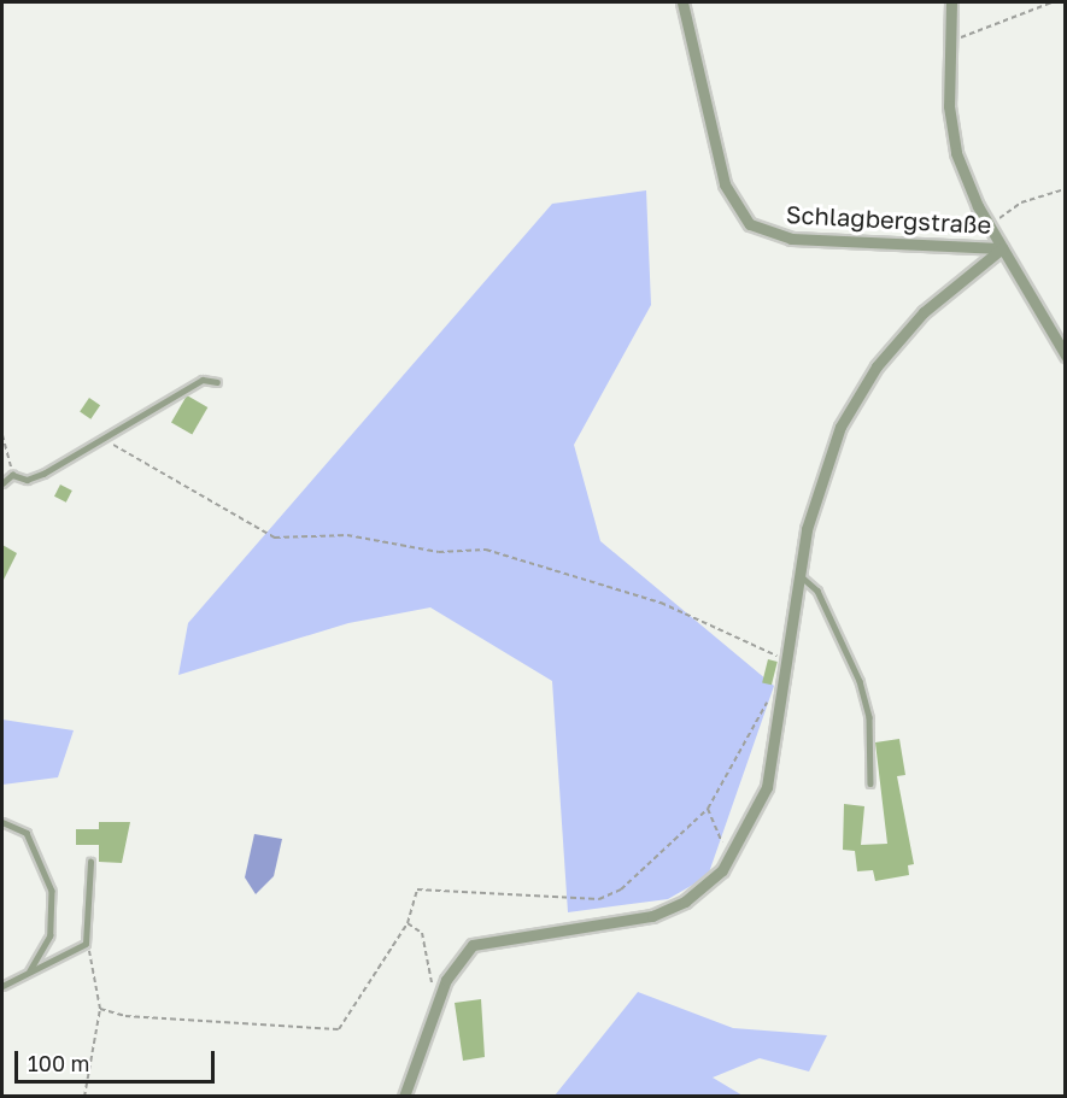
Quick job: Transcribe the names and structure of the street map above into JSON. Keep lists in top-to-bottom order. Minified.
{"streets":{"street":["Schlagbergstraße"]},"scale_bar":"100 m"}
